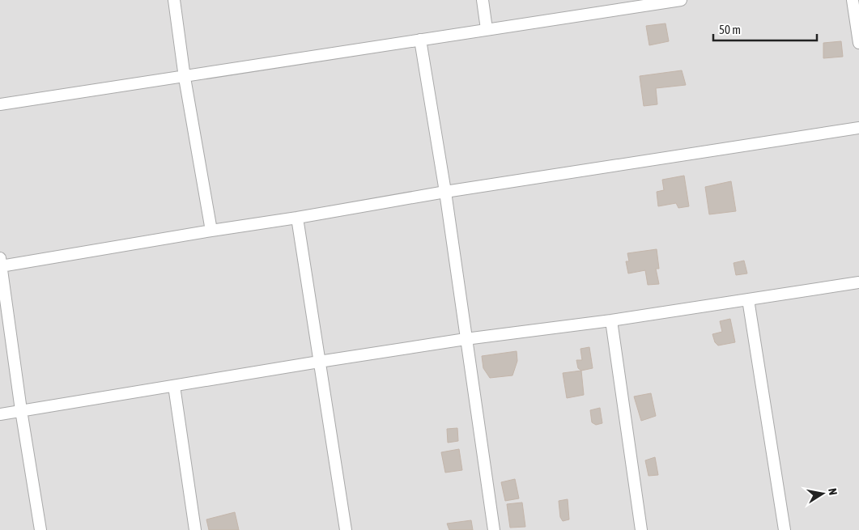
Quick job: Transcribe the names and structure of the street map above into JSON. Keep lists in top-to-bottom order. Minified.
{"scale_bar":"50 m","north":"right"}
